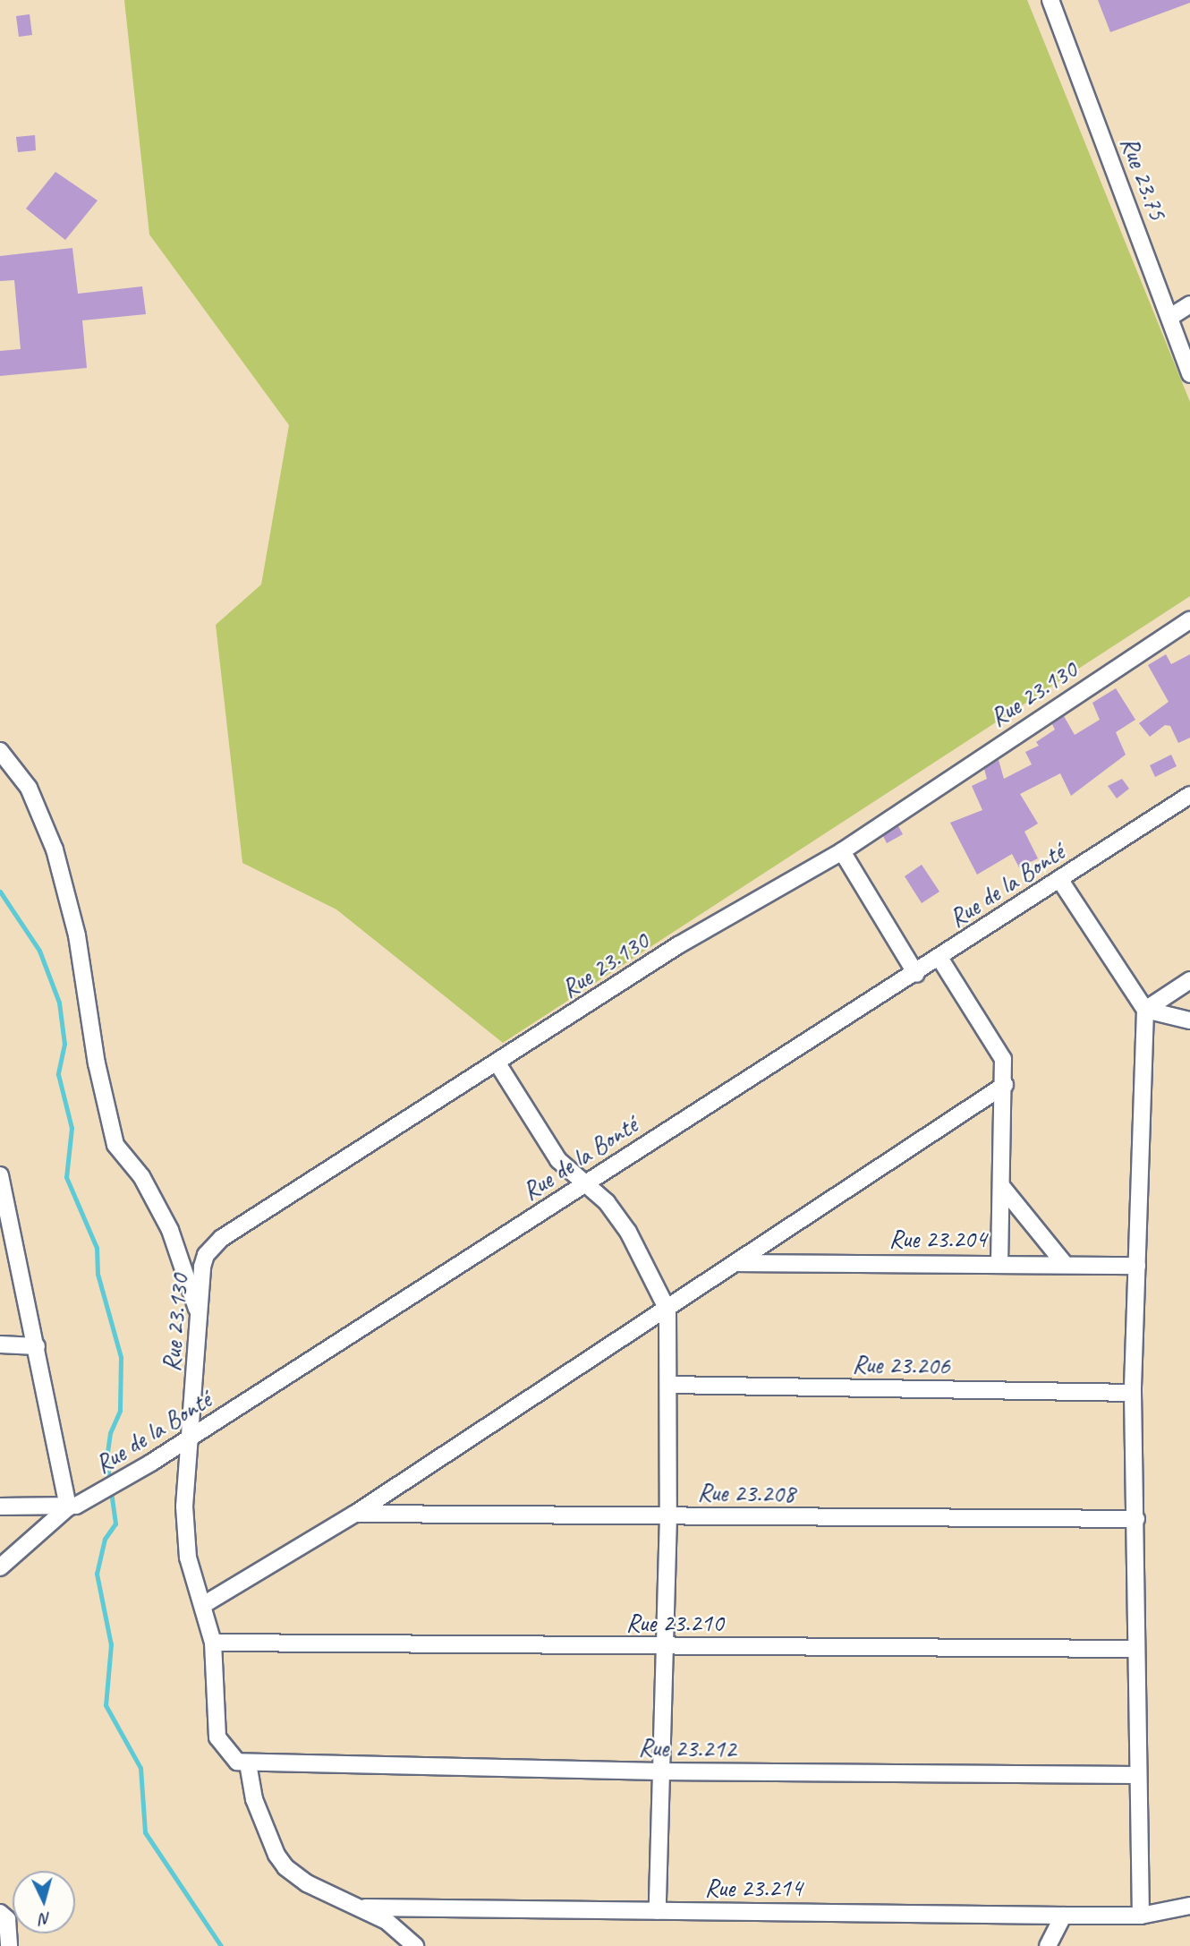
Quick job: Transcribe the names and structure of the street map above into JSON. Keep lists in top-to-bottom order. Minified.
{"streets":{"street":["Rue 23.75","Rue 23.130","Rue de la Bonté","Rue 23.204","Rue 23.206","Rue 23.208","Rue 23.210","Rue 23.212","Rue 23.214"]},"crossings":[["Rue 23.130","Rue de la Bonté"],["Rue 23.130","Rue 23.210"],["Rue 23.130","Rue 23.212"]],"north":"bottom"}
